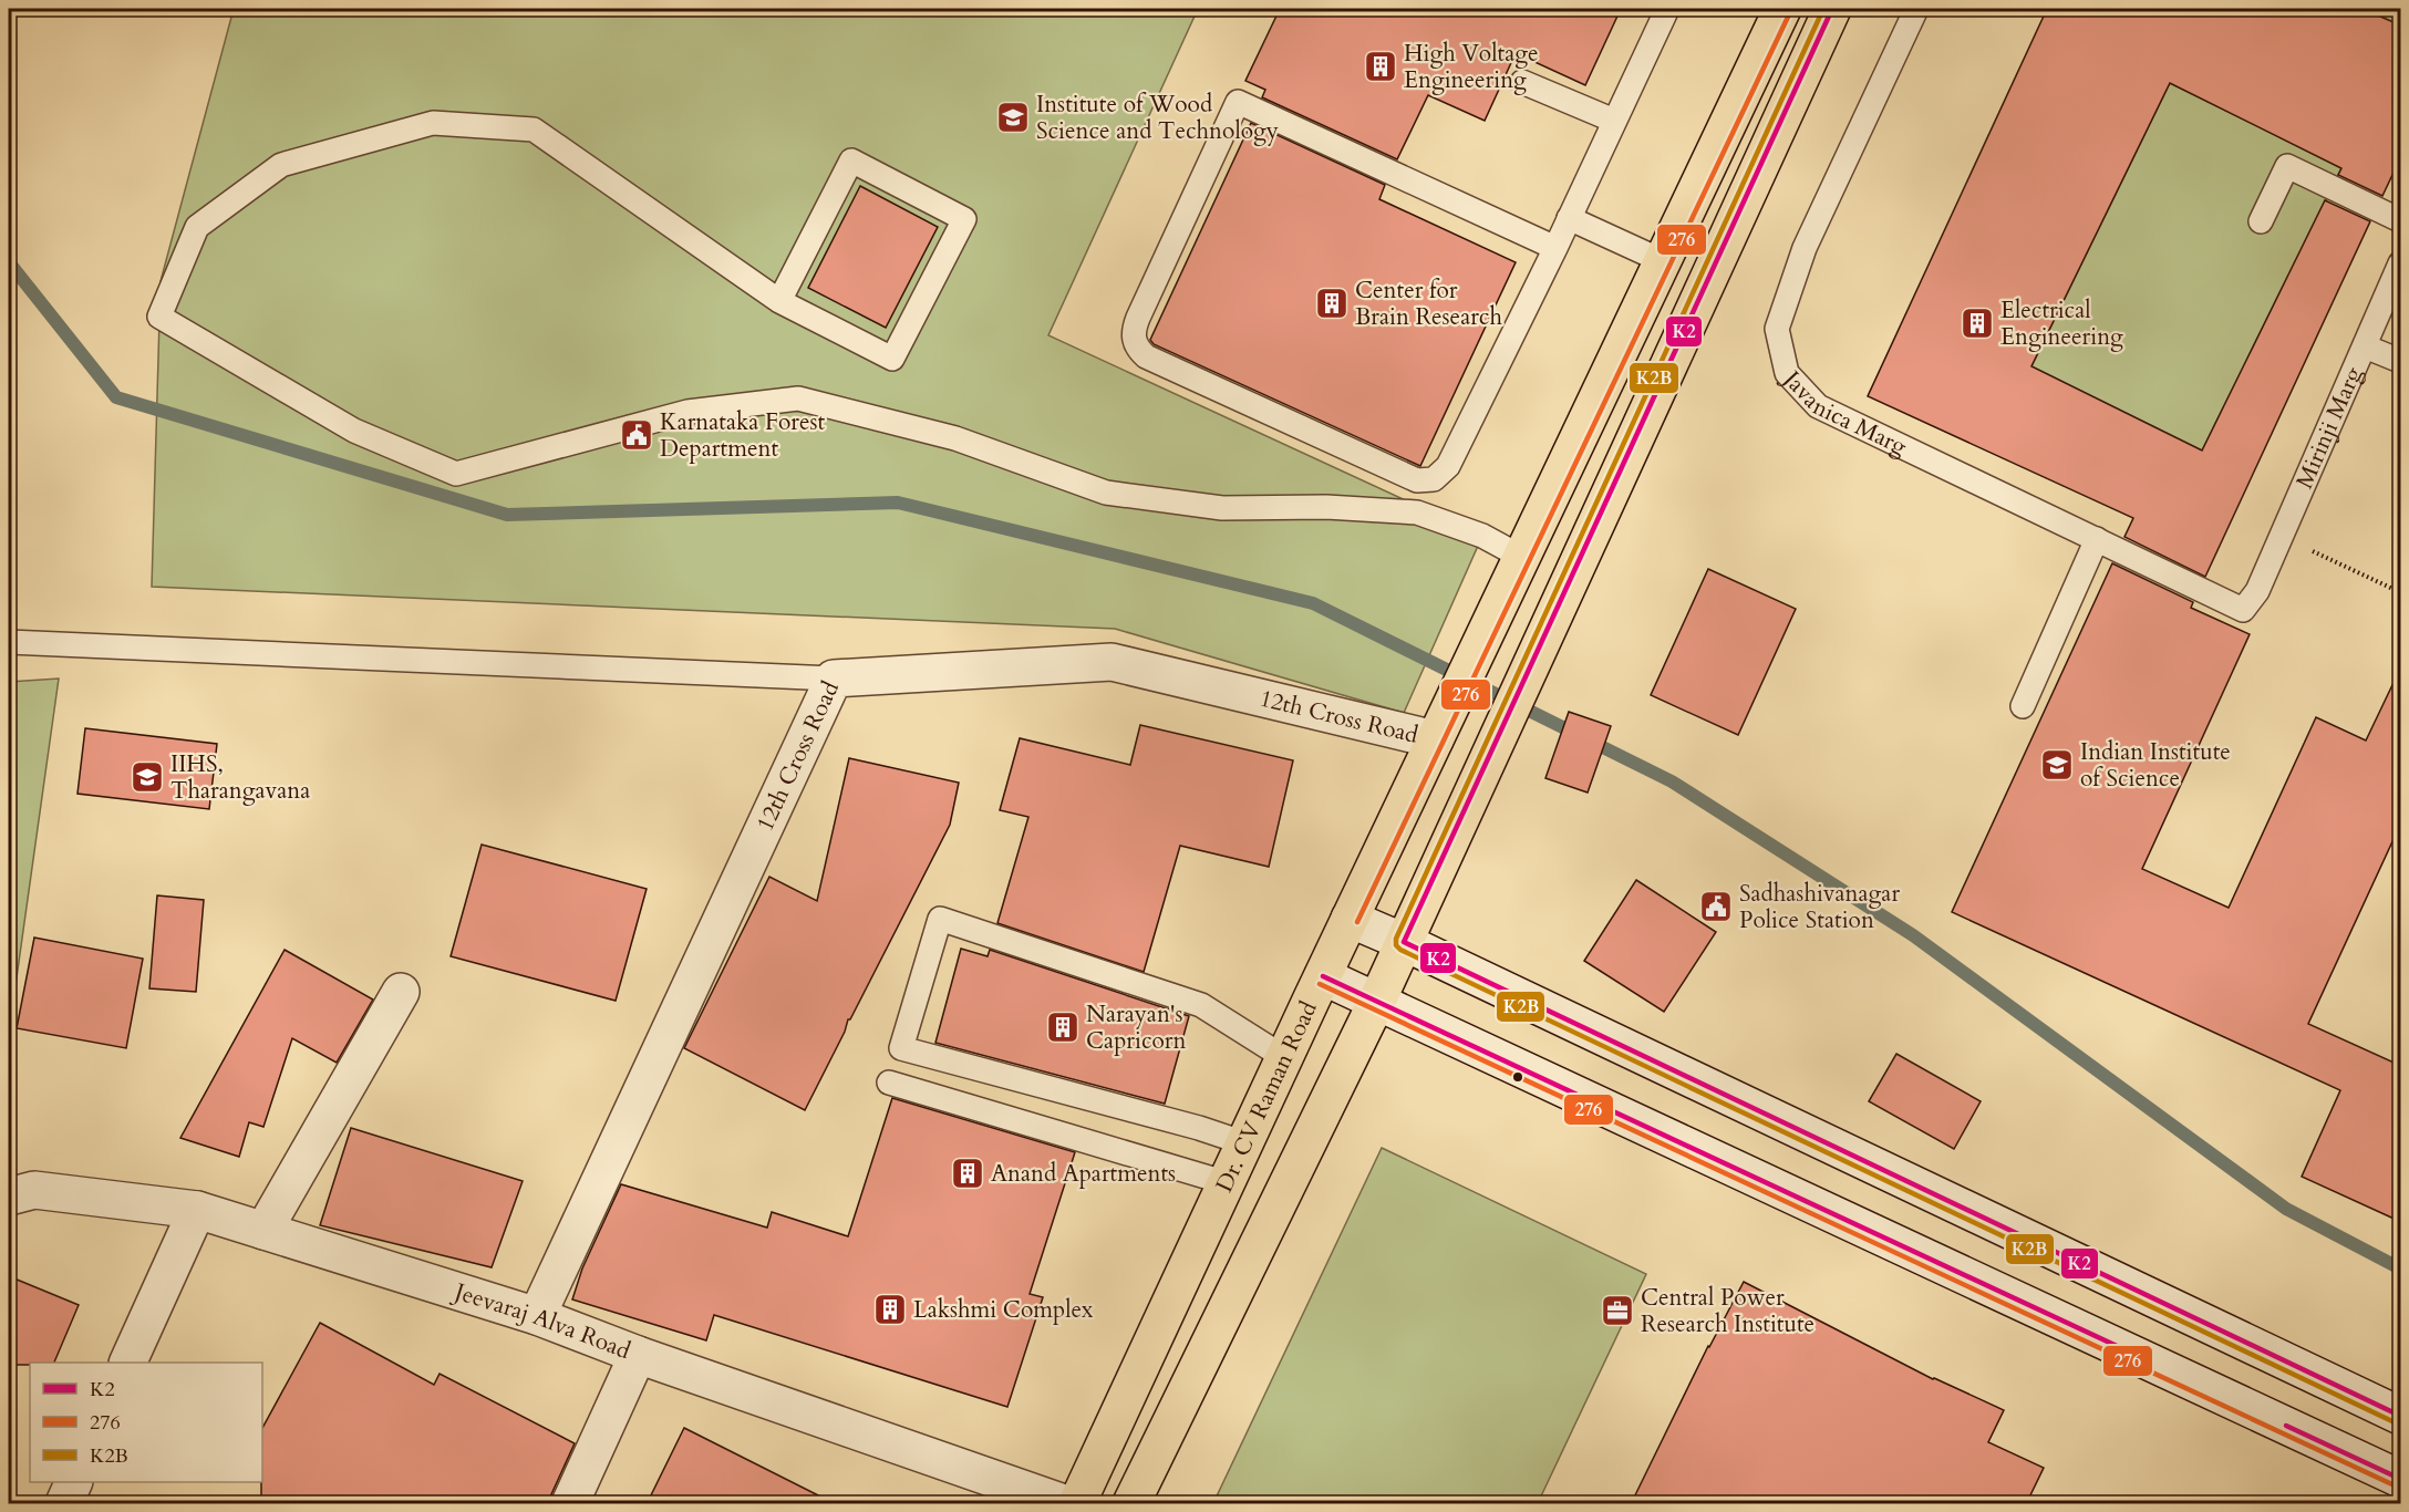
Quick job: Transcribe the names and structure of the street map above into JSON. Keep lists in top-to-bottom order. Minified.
{"streets":{"highway":["Dr. CV Raman Road"],"street":["12th Cross Road","Jeevaraj Alva Road"],"lane":["Javanica Marg","Mirinji Marg"]},"crossings":[["Javanica Marg","Mirinji Marg"],["12th Cross Road","Dr. CV Raman Road"],["12th Cross Road","Jeevaraj Alva Road"]],"places":{"building":["High Voltage Engineering","Center for Brain Research","Electrical Engineering","Narayan's Capricorn","Anand Apartments","Lakshmi Complex"],"school or university":["Institute of Wood Science and Technology","Indian Institute of Science","IIHS, Tharangavana"],"public building":["Karnataka Forest Department","Sadhashivanagar Police Station"],"office":["Central Power Research Institute"]},"lines":["transit line K2","transit line K2B","transit line 276"],"legend":["K2","276","K2B"]}
